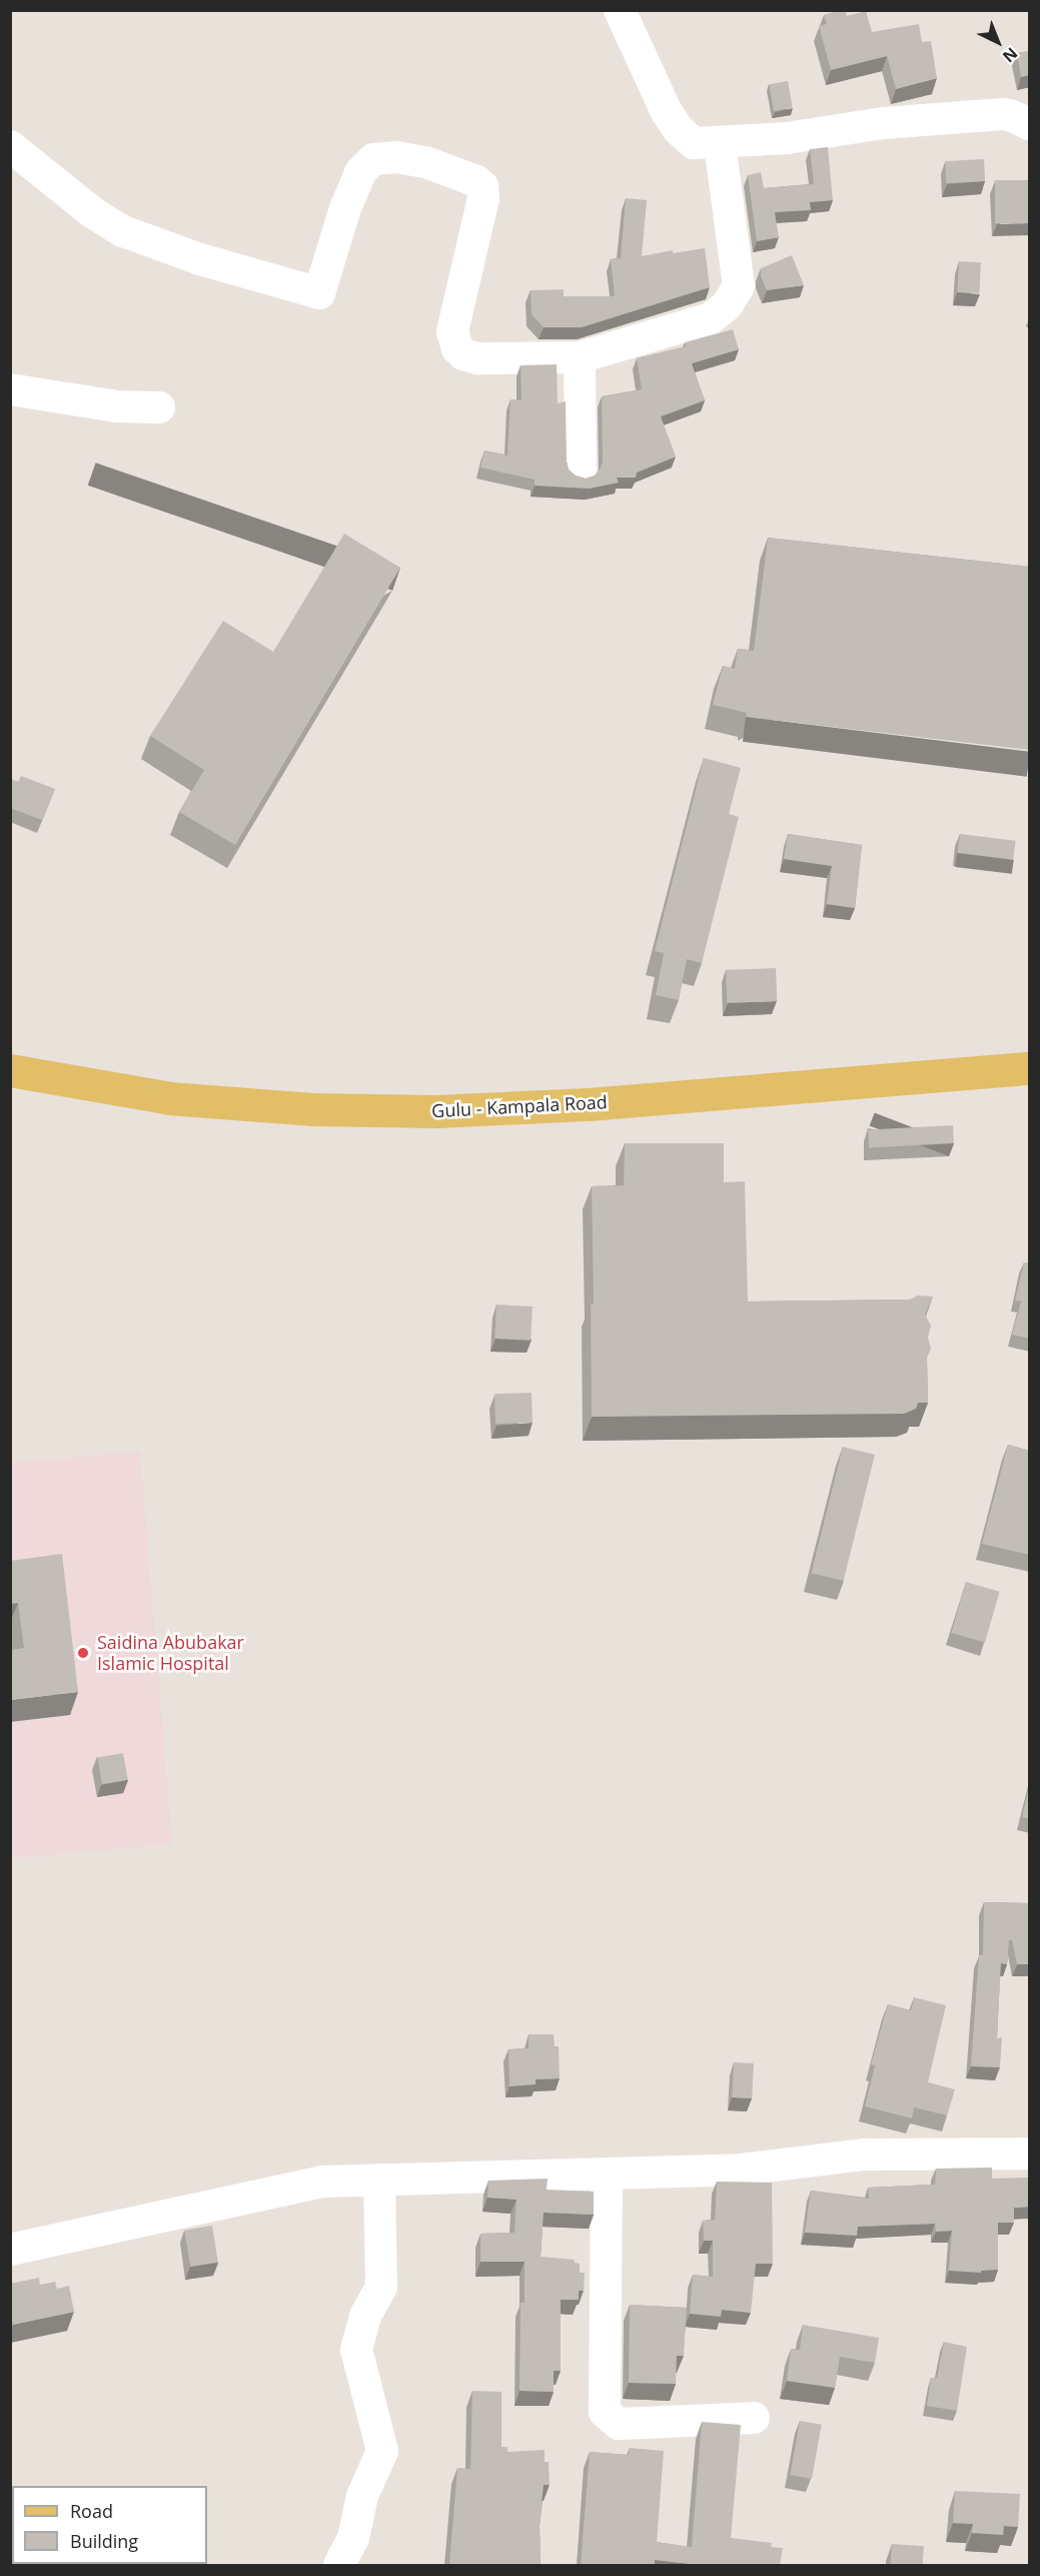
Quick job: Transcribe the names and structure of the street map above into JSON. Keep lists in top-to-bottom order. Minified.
{"streets":{"main road":["Gulu - Kampala Road"]},"places":["Saidina Abubakar Islamic Hospital"],"legend":["Road","Building"],"north":"bottom right"}
